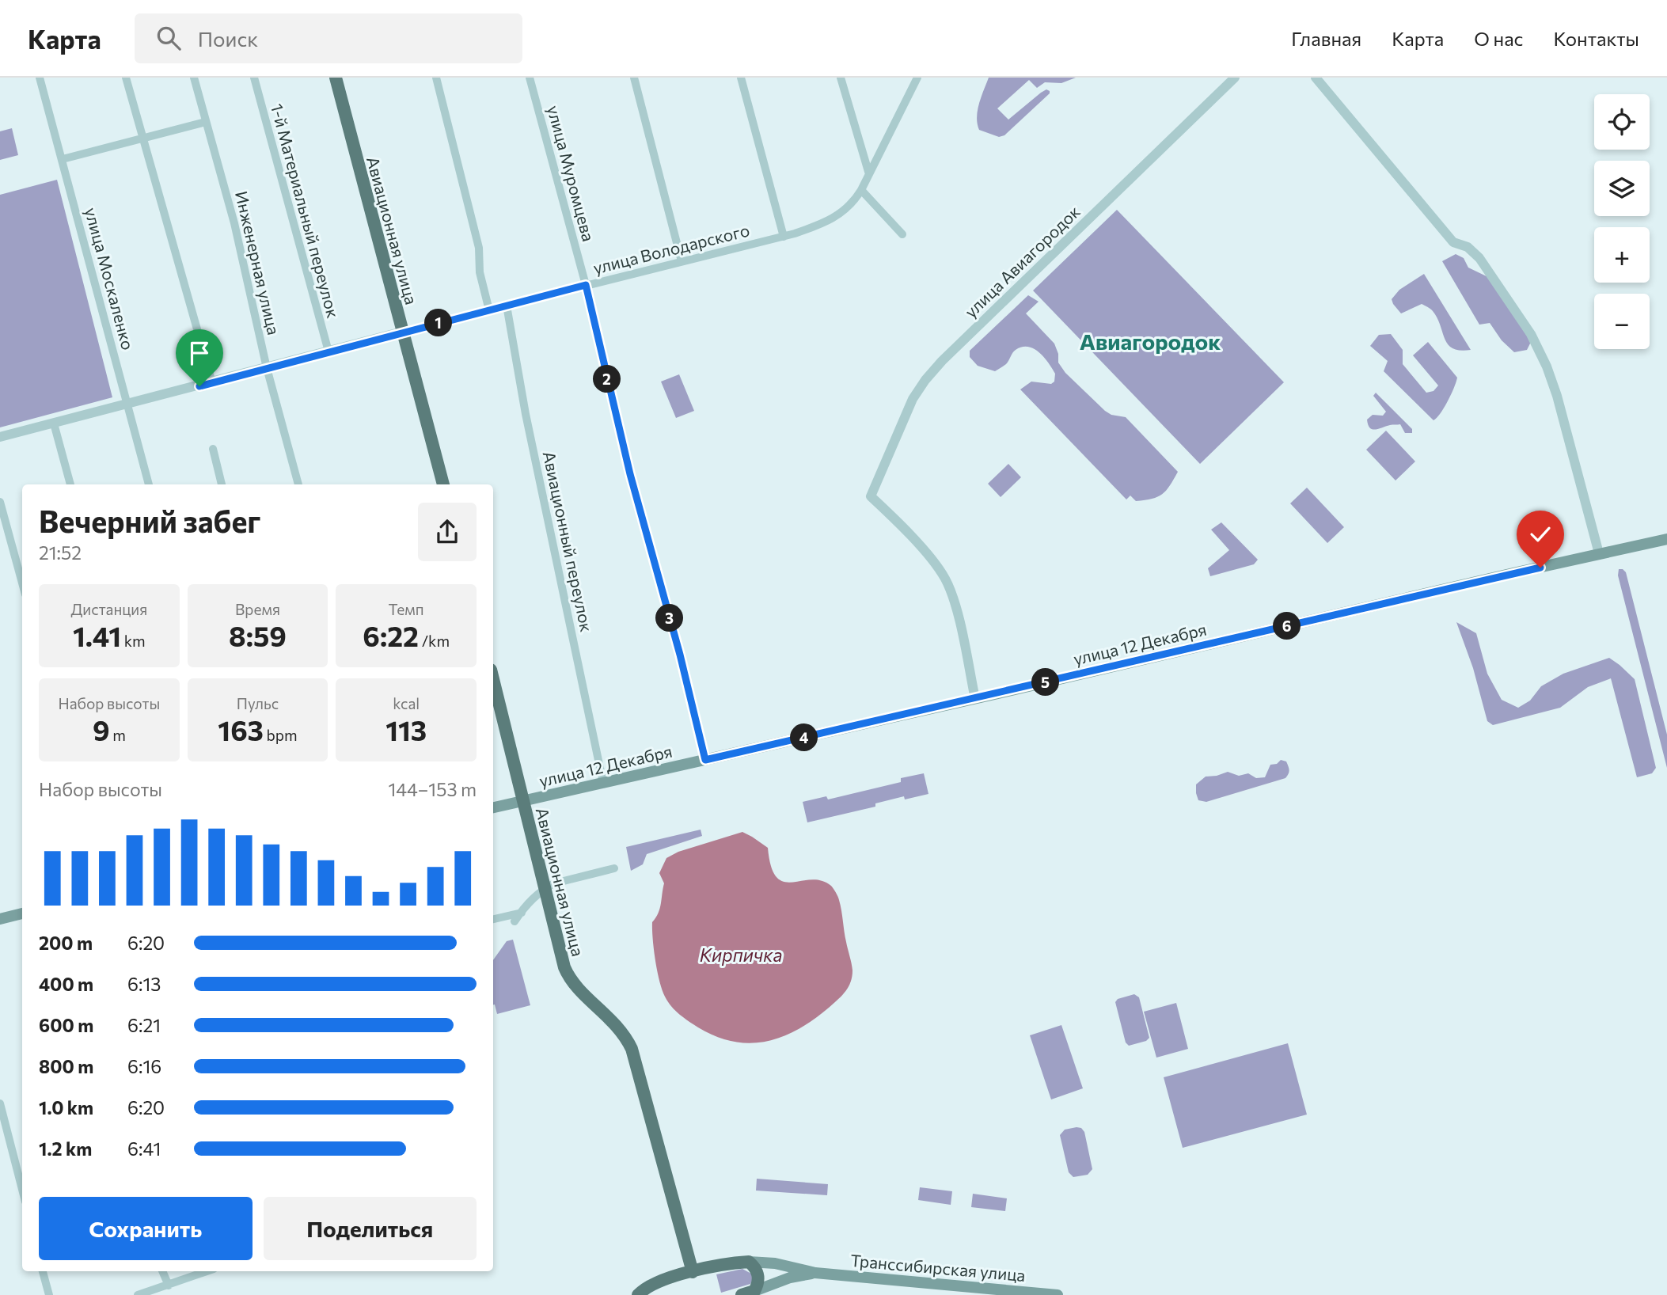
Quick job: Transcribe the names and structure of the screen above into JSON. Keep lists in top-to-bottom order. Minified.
{"streets":{"main road":["Авиационная улица","улица 12 Декабря","Транссибирская улица"],"street":["улица Муромцева","1-й Материальный переулок","улица Володарского","улица Авиагородок","Инженерная улица","улица Москаленко","Авиационный переулок"]},"crossings":[["улица Муромцева","улица Володарского"],["улица Муромцева","улица 12 Декабря"],["1-й Материальный переулок","улица Володарского"],["Авиационная улица","улица Володарского"],["Авиационная улица","улица 12 Декабря"],["улица Володарского","Инженерная улица"],["улица Володарского","улица Москаленко"],["улица Володарского","Авиационный переулок"],["улица Авиагородок","улица 12 Декабря"],["Авиационный переулок","улица 12 Декабря"]],"districts":["Авиагородок"],"water":["Кирпичка"],"page":{"header":"Карта","search":"Поиск","nav":["Главная","Карта","О нас","Контакты"],"map_buttons":["+","−"],"pins":["1","2","3","6","5","4"],"heading":["Вечерний забег","21:52"],"stats":[["Дистанция","1.41 km"],["Время","8:59"],["Темп","6:22 /km"],["Набор высоты","9 m"],["Пульс","163 bpm"],["kcal","113"]],"chart":["Набор высоты","144–153 m"],"list":[{"name":"200 m","note":"6:20"},{"name":"400 m","note":"6:13"},{"name":"600 m","note":"6:21"},{"name":"800 m","note":"6:16"},{"name":"1.0 km","note":"6:20"},{"name":"1.2 km","note":"6:41"}],"buttons":["Сохранить","Поделиться"]}}
